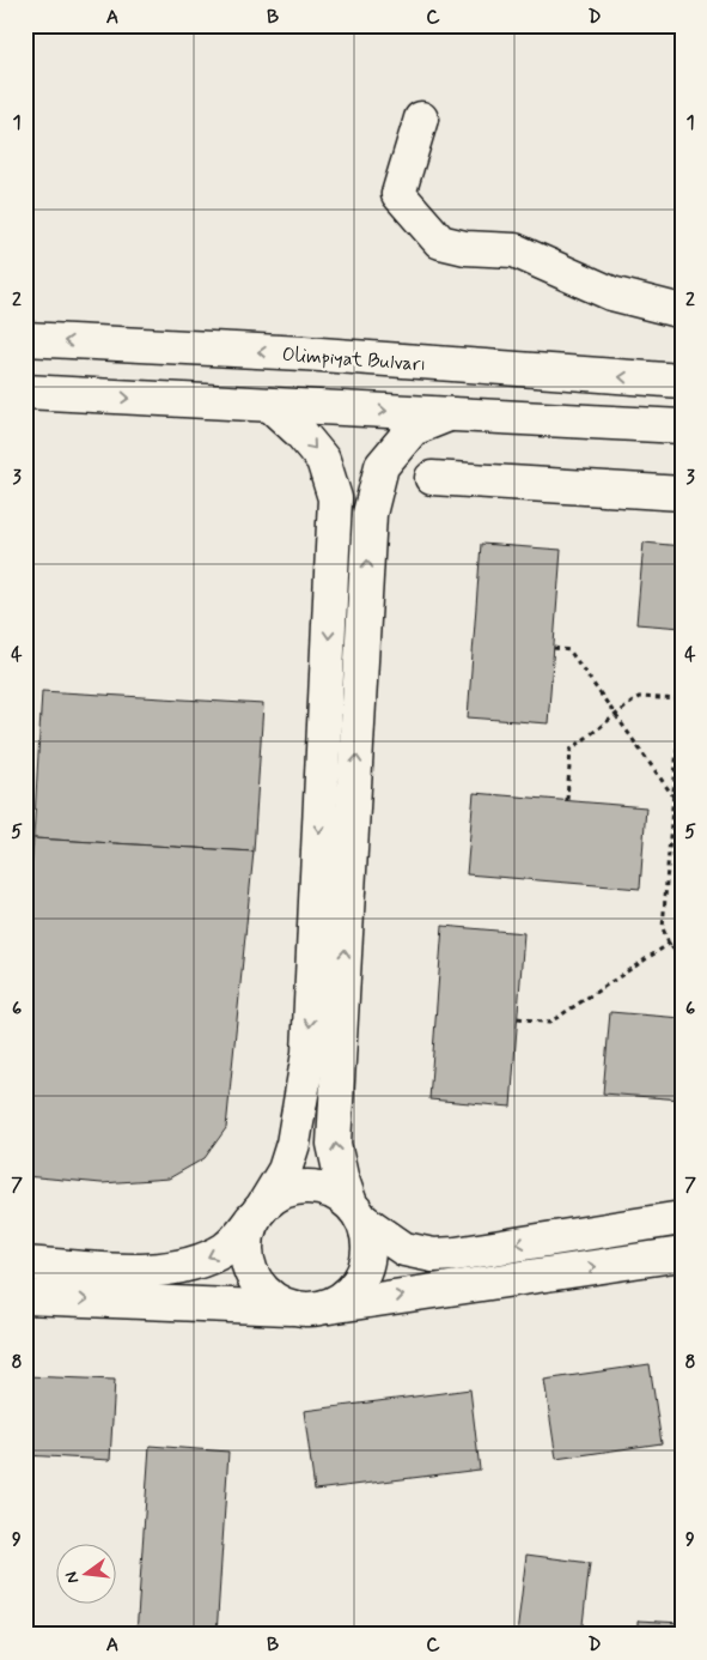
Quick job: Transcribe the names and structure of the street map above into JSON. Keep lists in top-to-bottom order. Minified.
{"streets":{"street":["Olimpiyat Bulvarı"]},"north":"left","grid":{"columns":["A","B","C","D"],"rows":["1","2","3","4","5","6","7","8","9"]}}
